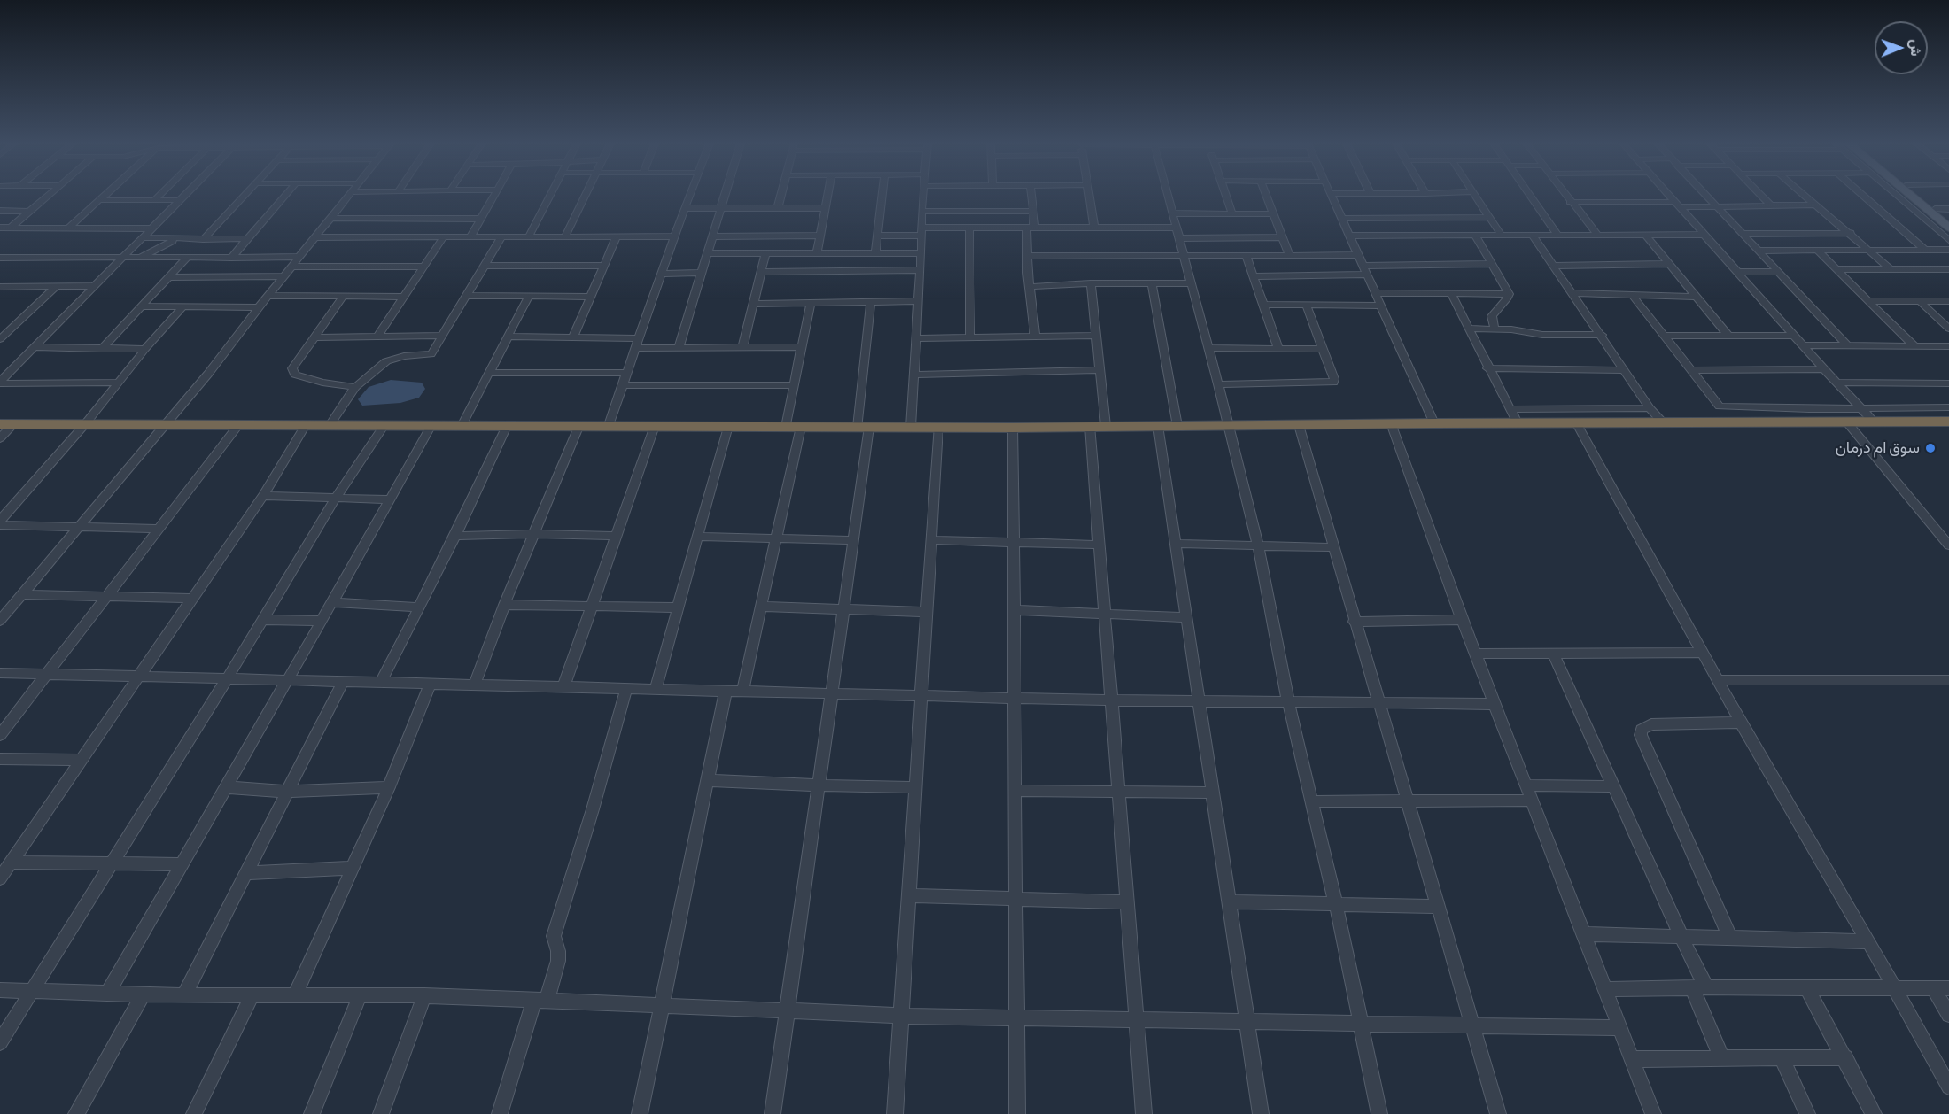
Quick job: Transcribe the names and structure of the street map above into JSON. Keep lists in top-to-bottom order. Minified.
{"places":["سوق ام درمان"],"north":"right"}
